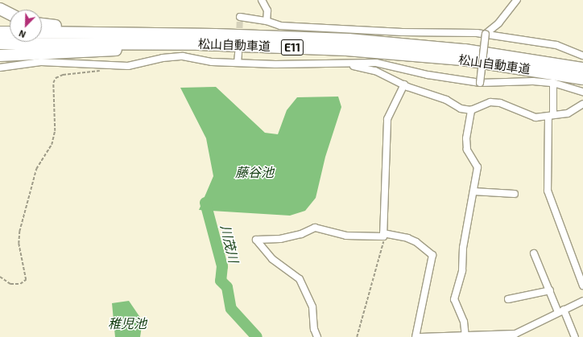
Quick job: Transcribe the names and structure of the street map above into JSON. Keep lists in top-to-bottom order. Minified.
{"streets":{"highway":["松山自動車道","E11"]},"water":["藤谷池","川茂川","稚児池"],"north":"bottom left"}
